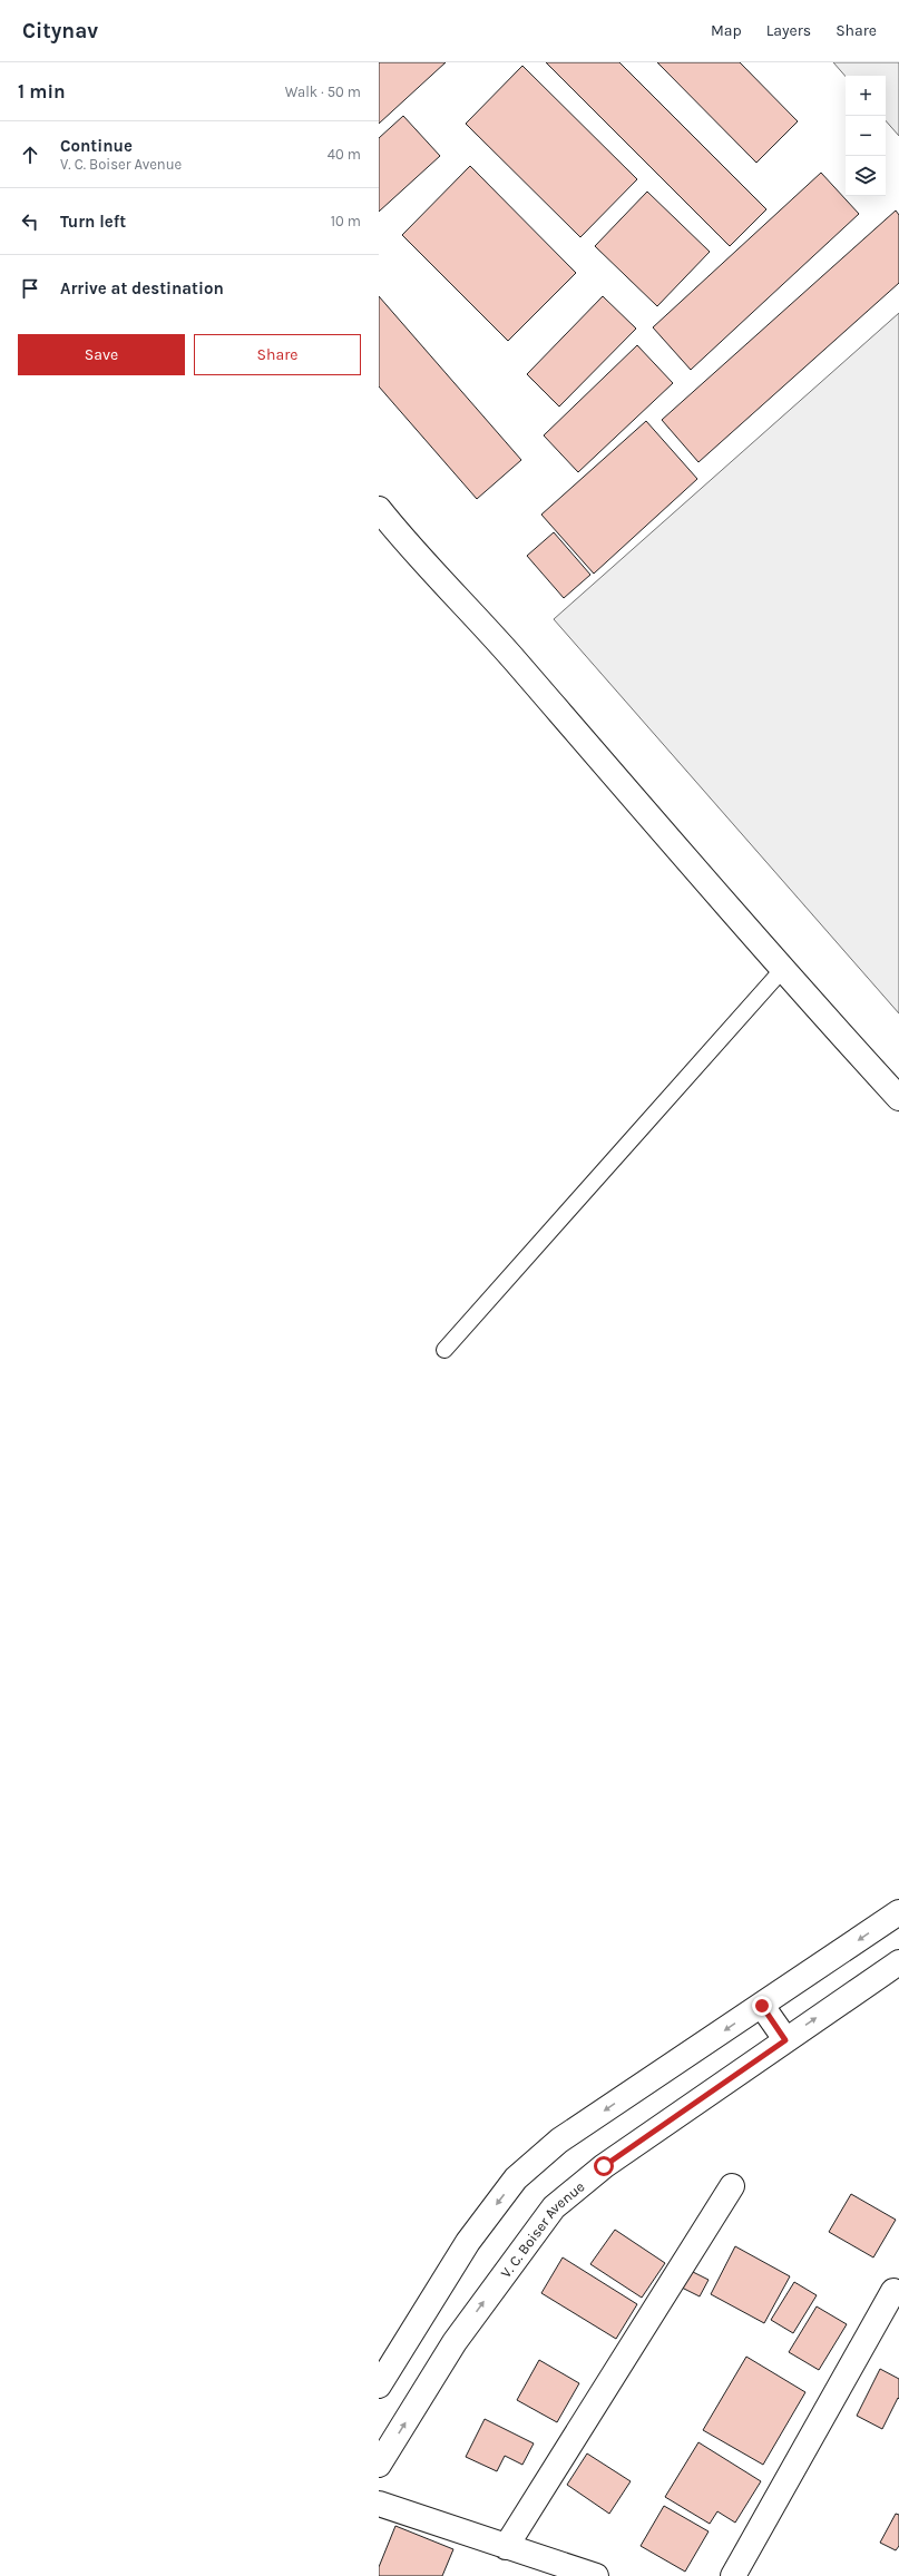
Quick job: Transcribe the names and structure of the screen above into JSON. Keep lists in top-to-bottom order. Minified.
{"streets":{"street":["V. C. Boiser Avenue"]},"page":{"header":"Citynav","nav":["Map","Layers","Share"],"heading":["1 min","Walk · 50 m"],"map_buttons":["+","−"],"list":[["Continue","V. C. Boiser Avenue","40 m"],["Turn left","10 m"],"Arrive at destination"],"buttons":["Save","Share"]}}
